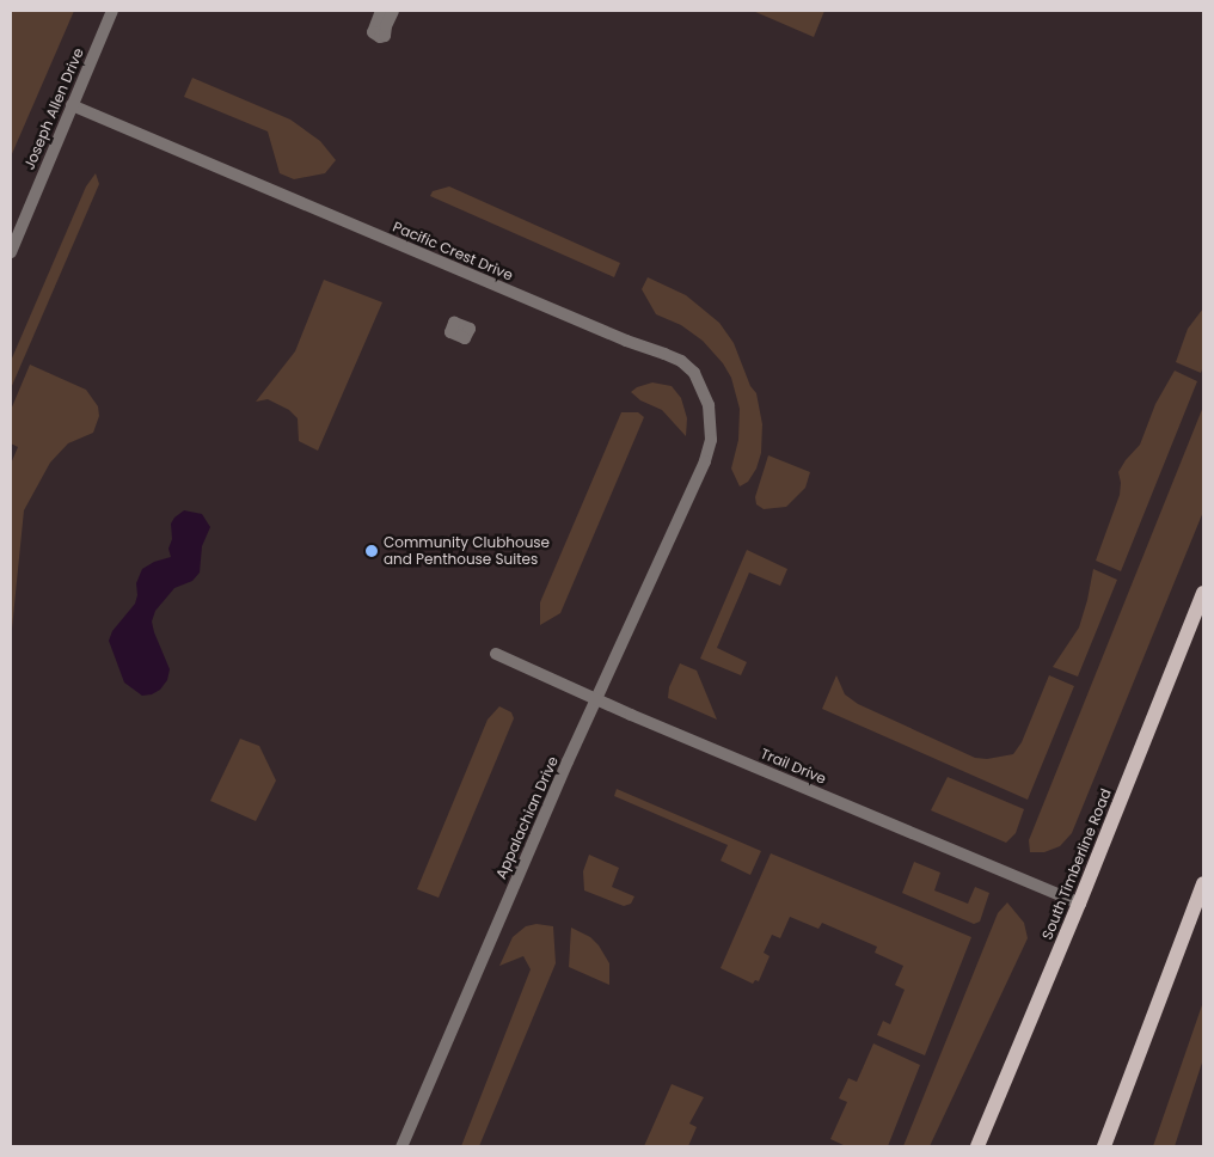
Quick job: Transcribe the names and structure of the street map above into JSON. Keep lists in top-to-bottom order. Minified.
{"streets":{"main road":["South Timberline Road"],"street":["Joseph Allen Drive","Pacific Crest Drive","Trail Drive","Appalachian Drive"]},"crossings":[["Joseph Allen Drive","Pacific Crest Drive"],["Pacific Crest Drive","Appalachian Drive"],["Trail Drive","Appalachian Drive"],["Trail Drive","South Timberline Road"]],"places":["Community Clubhouse and Penthouse Suites"]}
